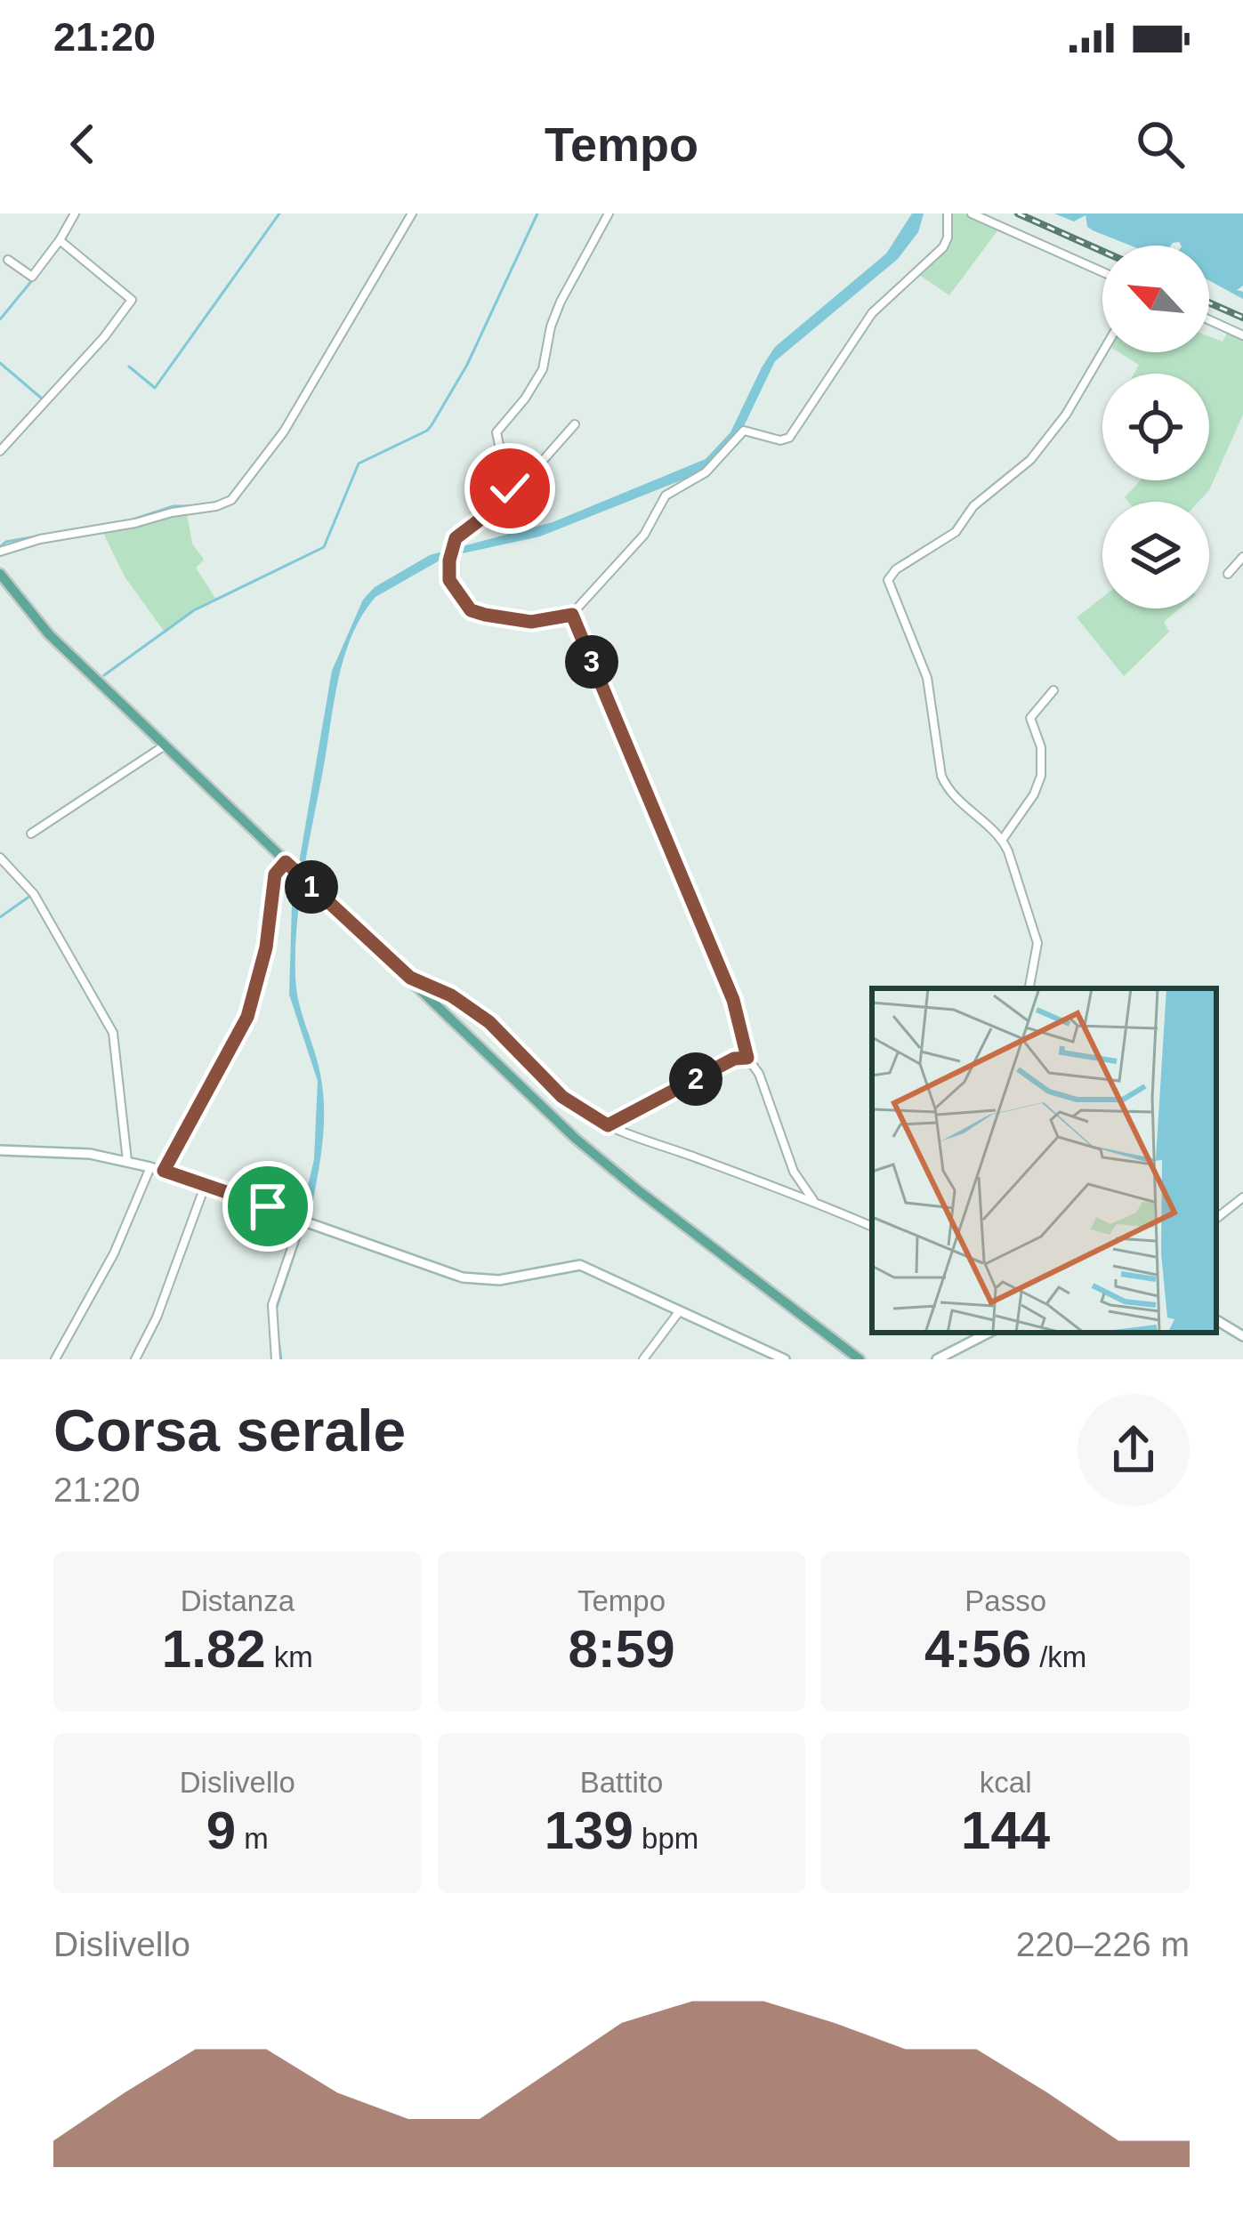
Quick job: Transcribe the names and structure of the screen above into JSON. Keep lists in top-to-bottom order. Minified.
{"north":"top left","page":{"status":"21:20","header":"Tempo","pins":["3","1","2"],"heading":["Corsa serale","21:20"],"stats":[["Distanza","1.82 km"],["Tempo","8:59"],["Passo","4:56 /km"],["Dislivello","9 m"],["Battito","139 bpm"],["kcal","144"]],"chart":["Dislivello","220–226 m"]}}
